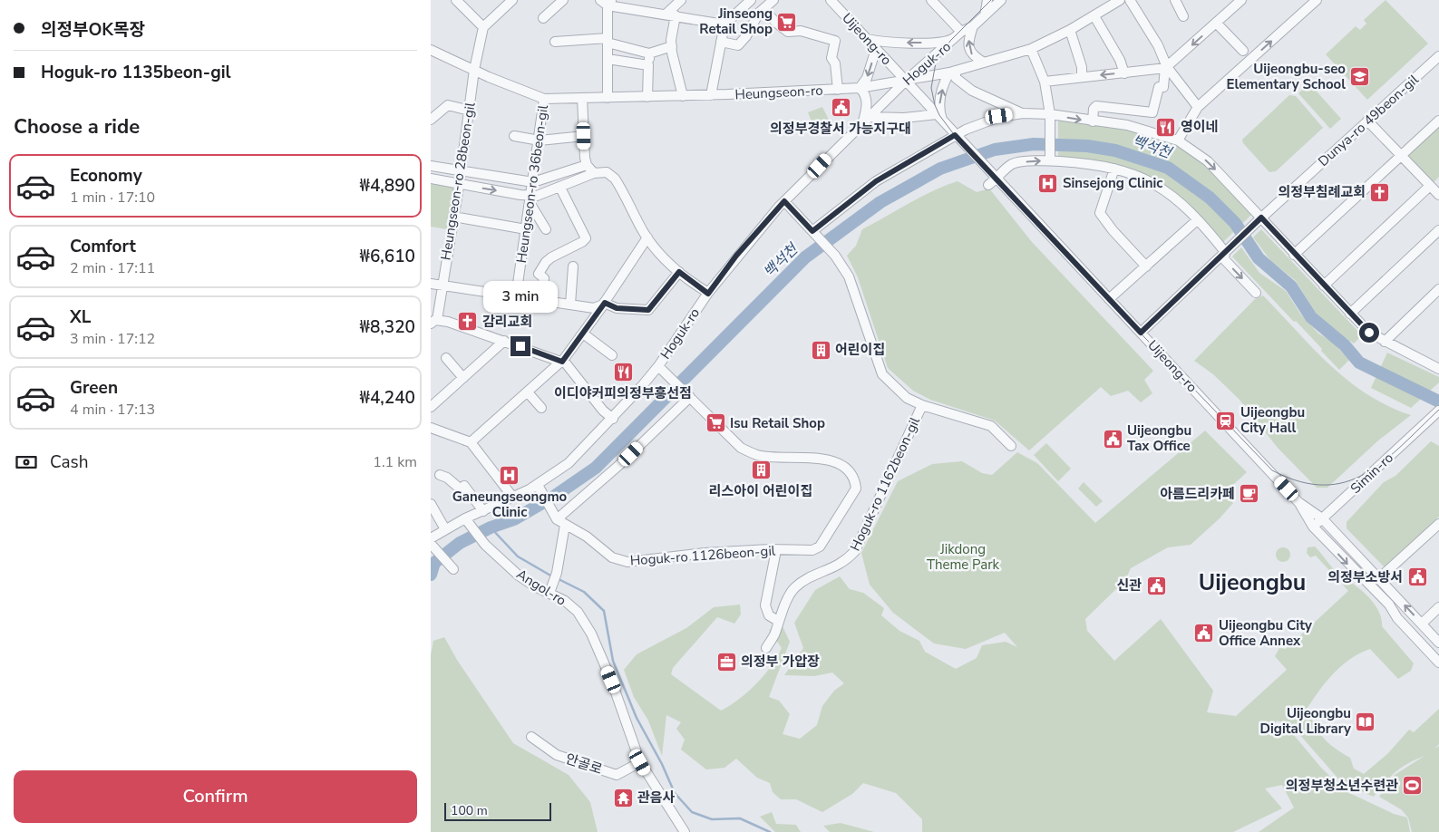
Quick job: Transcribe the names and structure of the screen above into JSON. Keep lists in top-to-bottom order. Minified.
{"streets":{"street":["Uijeong-ro","Hoguk-ro","Heungseon-ro","Dunya-ro 49beon-gil","Heungseon-ro 28beon-gil","Heungseon-ro 36beon-gil","Simin-ro","Hoguk-ro 1162beon-gil","Hoguk-ro 1126beon-gil","Angol-ro","안골로"]},"crossings":[["Uijeong-ro","Hoguk-ro"],["Uijeong-ro","Heungseon-ro"],["Uijeong-ro","Dunya-ro 49beon-gil"],["Uijeong-ro","Simin-ro"],["Hoguk-ro","Heungseon-ro"],["Hoguk-ro","Angol-ro"],["Heungseon-ro","Heungseon-ro 28beon-gil"],["Heungseon-ro","Heungseon-ro 36beon-gil"],["Angol-ro","안골로"]],"districts":["Uijeongbu"],"water":["백석천"],"parks":["Jikdong Theme Park"],"places":{"supermarket":["Jinseong Retail Shop","Isu Retail Shop"],"school or university":["Uijeongbu-seo Elementary School"],"public building":["의정부경찰서 가능지구대","Uijeongbu Tax Office","의정부소방서","신관","Uijeongbu City Office Annex"],"restaurant":["영이네","이디야커피의정부흥선점"],"hospital":["Sinsejong Clinic","Ganeungseongmo Clinic"],"church":["의정부침례교회","감리교회"],"building":["어린이집","리스아이 어린이집"],"station":["Uijeongbu City Hall"],"cafe":["아름드리카페"],"office":["의정부 가압장"],"library":["Uijeongbu Digital Library"],"sports":["의정부청소년수련관"],"temple":["관음사"]},"scale_bar":"100 m","page":{"banner":["의정부OK목장","Hoguk-ro 1135beon-gil"],"heading":"Choose a ride","list":[{"name":"Economy","note":"1 min · 17:10","value":"₩4,890"},{"name":"Comfort","note":"2 min · 17:11","value":"₩6,610"},{"name":"XL","note":"3 min · 17:12","value":"₩8,320"},{"name":"Green","note":"4 min · 17:13","value":"₩4,240"}],"bubble":"3 min","pay":["Cash","1.1 km"],"buttons":"Confirm","scale":"100 m"}}
